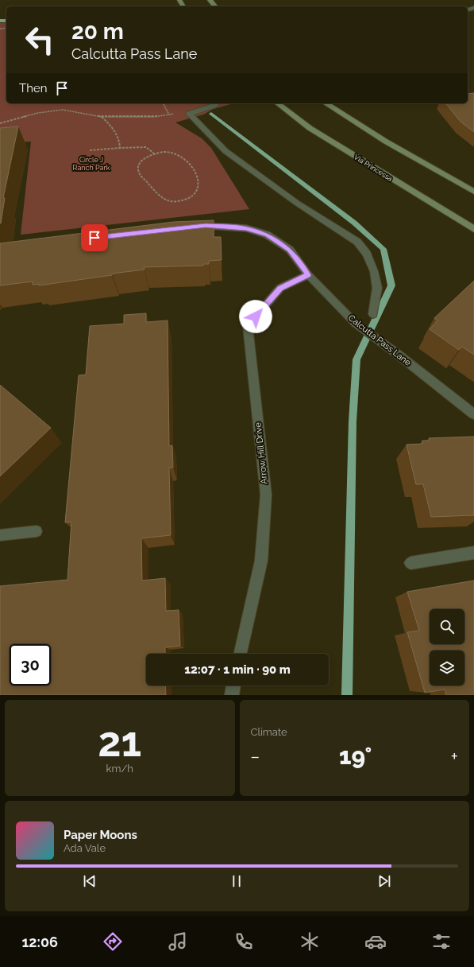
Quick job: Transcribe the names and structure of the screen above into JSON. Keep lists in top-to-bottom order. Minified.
{"streets":{"street":["Via Princessa","Calcutta Pass Lane","Arrow Hill Drive"]},"crossings":[["Calcutta Pass Lane","Arrow Hill Drive"]],"parks":["Circle J Ranch Park"],"page":{"turn":["20 m","Calcutta Pass Lane"],"then":"Then","limit":"30","trip":"12:07 · 1 min · 90 m","tile":[["21","km/h"],"Climate"],"heat":["−","19°","+"],"song":["Paper Moons","Ada Vale"],"tabs":"12:06"}}
